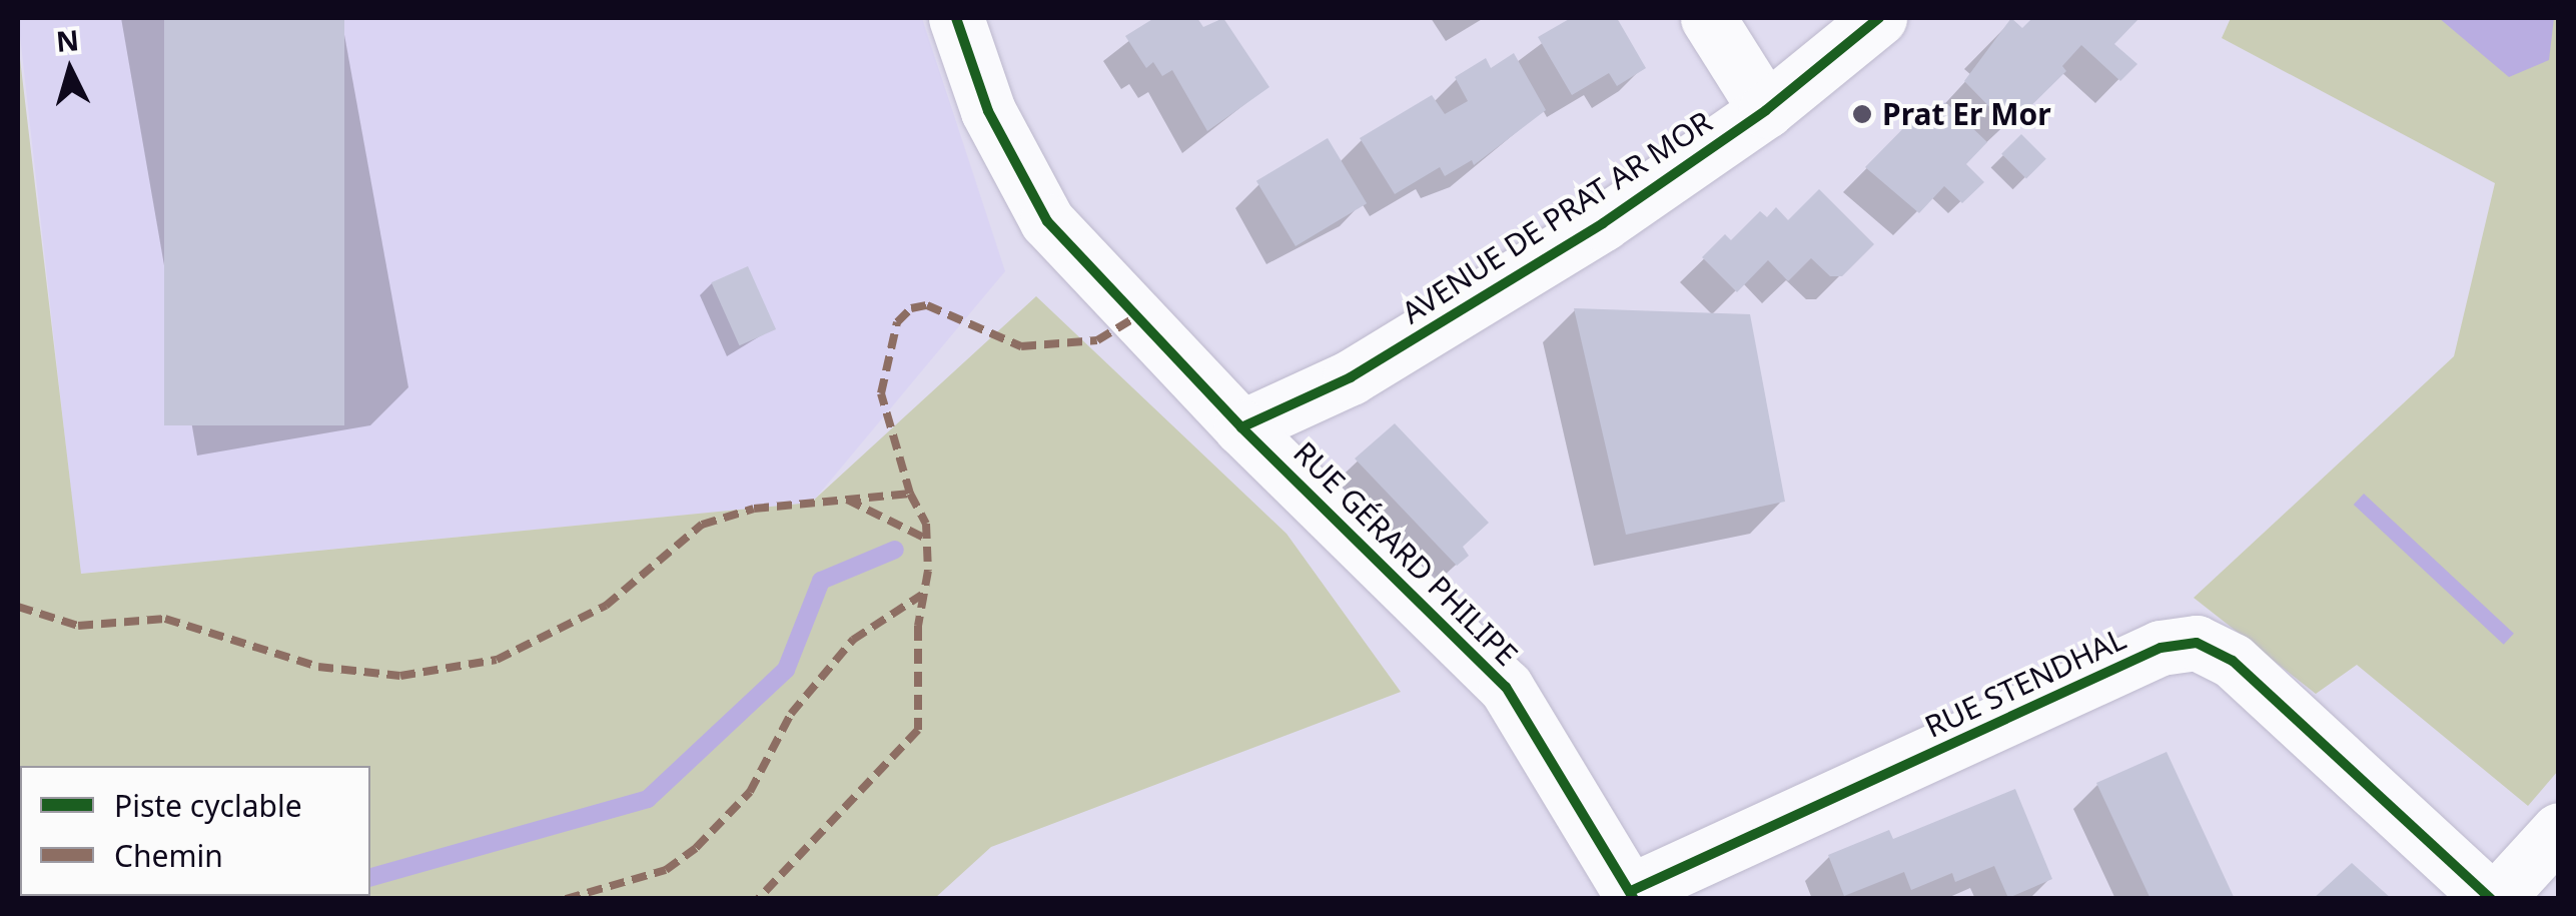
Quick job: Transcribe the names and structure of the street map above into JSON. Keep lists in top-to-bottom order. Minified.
{"streets":{"street":["AVENUE DE PRAT AR MOR","RUE GÉRARD PHILIPE","RUE STENDHAL"]},"crossings":[["AVENUE DE PRAT AR MOR","RUE GÉRARD PHILIPE"],["RUE GÉRARD PHILIPE","RUE STENDHAL"]],"places":["Prat Er Mor"],"legend":["Piste cyclable","Chemin"],"north":"top"}
